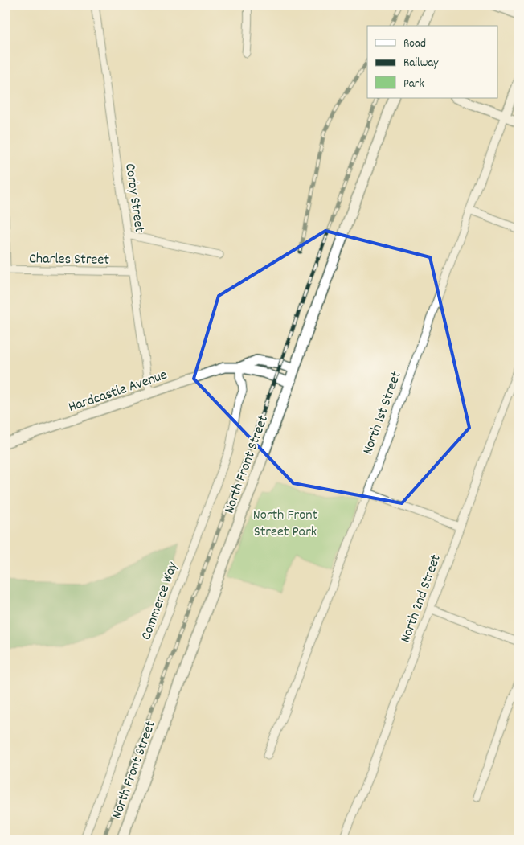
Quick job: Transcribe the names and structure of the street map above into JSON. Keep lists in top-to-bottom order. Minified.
{"streets":{"main road":["North Front Street"],"street":["Corby Street","Charles Street","Hardcastle Avenue","North 1st Street","North 2nd Street","Commerce Way"]},"crossings":[["Corby Street","Charles Street"],["Corby Street","Hardcastle Avenue"],["Hardcastle Avenue","North Front Street"],["Hardcastle Avenue","Commerce Way"]],"parks":["North Front Street Park"],"legend":["Road","Railway","Park"]}
